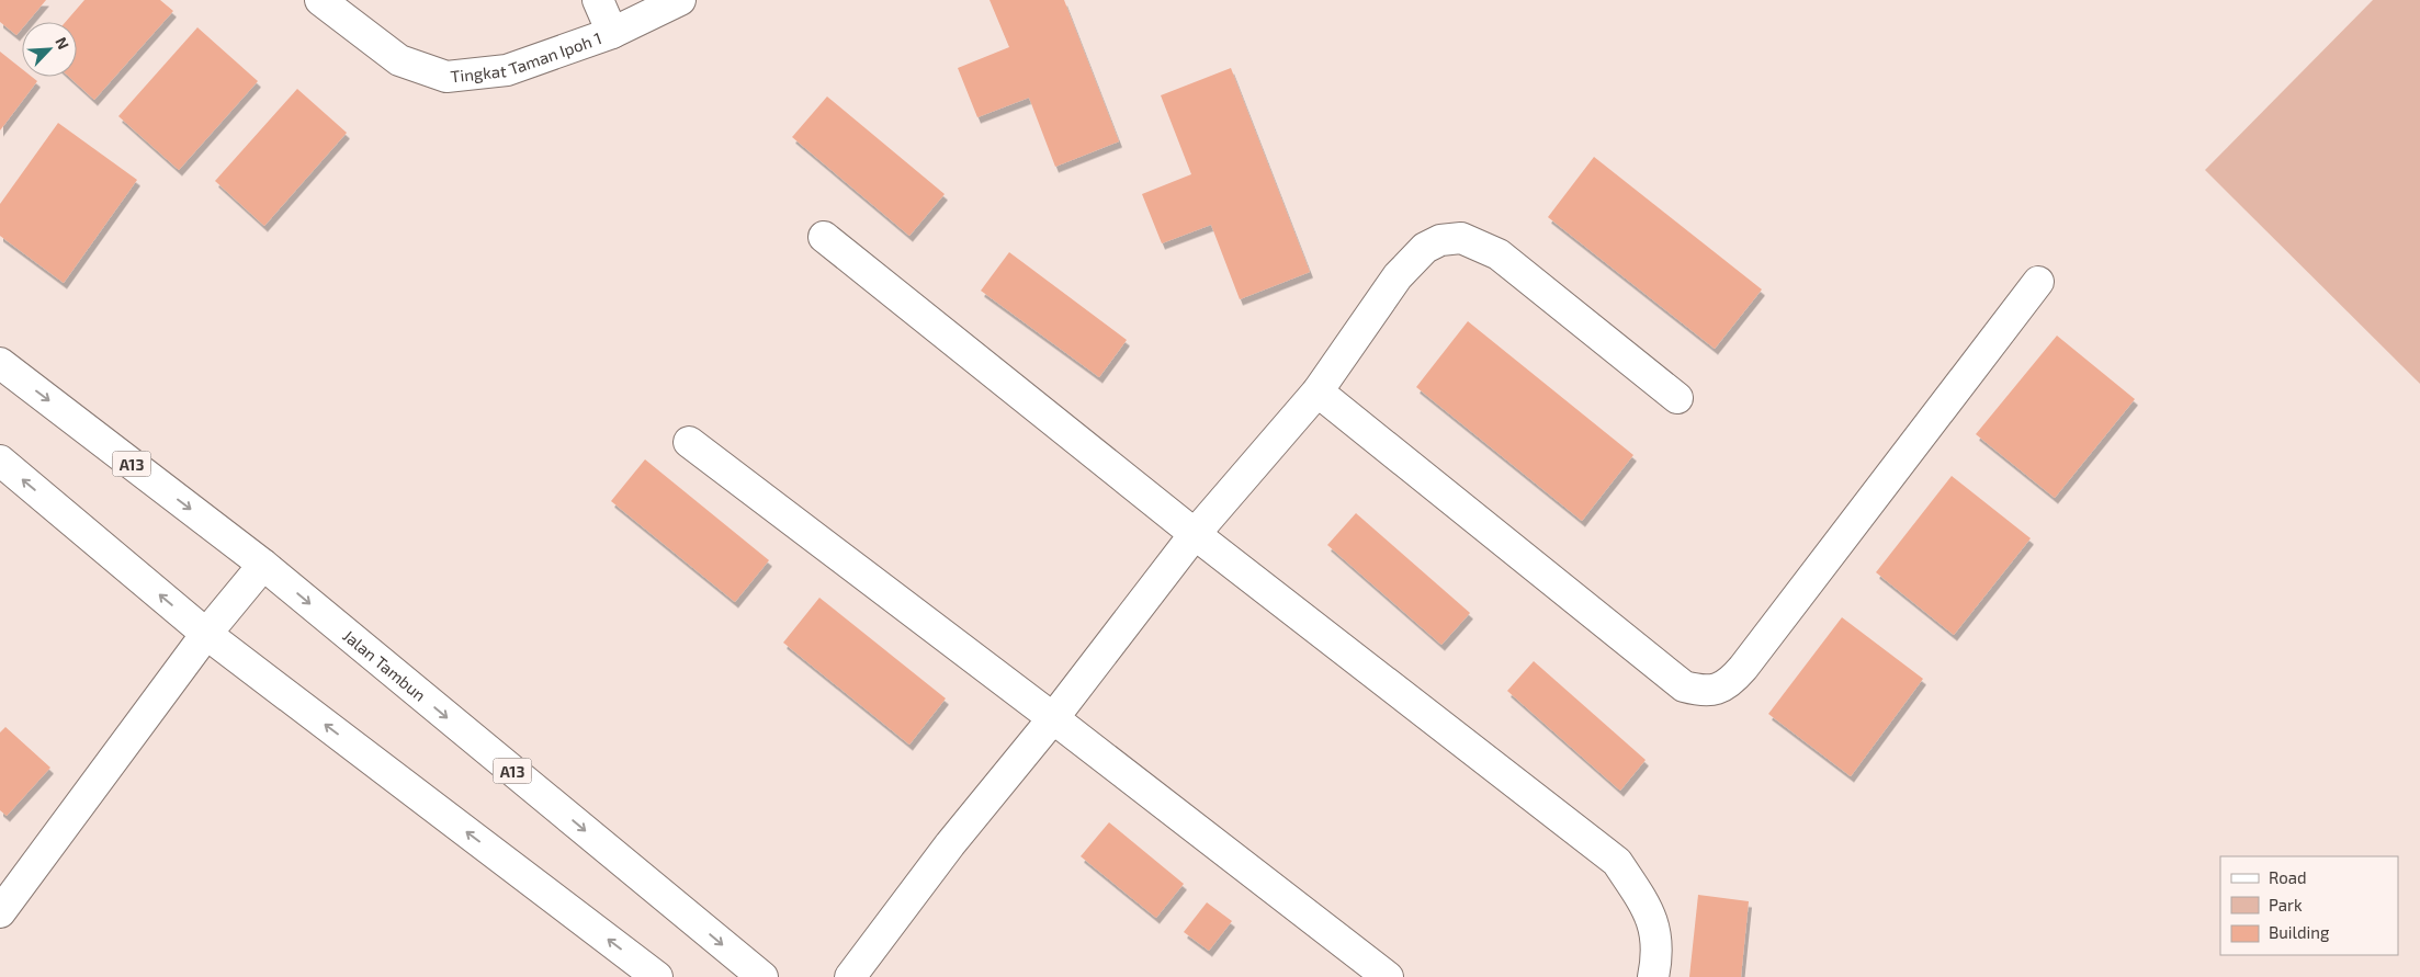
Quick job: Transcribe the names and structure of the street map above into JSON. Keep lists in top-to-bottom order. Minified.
{"streets":{"main road":["Tingkat Taman Ipoh 1","A13","Jalan Tambun"]},"legend":["Road","Park","Building"],"north":"top right"}
